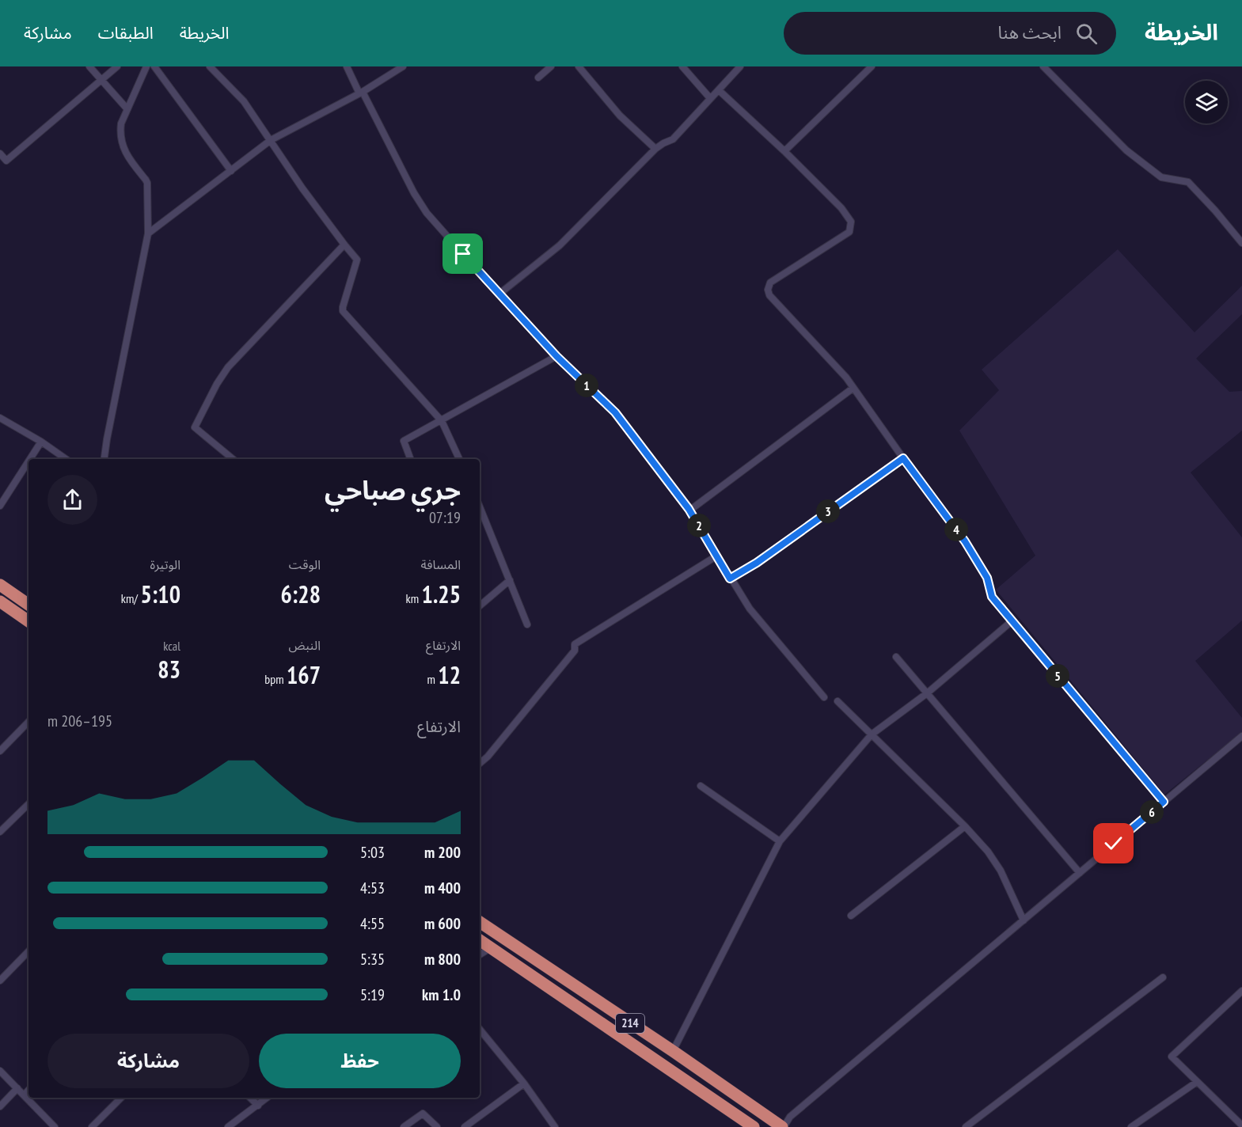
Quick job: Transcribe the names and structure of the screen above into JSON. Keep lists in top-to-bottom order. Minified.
{"streets":{"highway":["214"]},"page":{"header":"الخريطة","search":"ابحث هنا","nav":["الخريطة","الطبقات","مشاركة"],"pins":["1","3","2","4","5","6"],"heading":["جري صباحي","07:19"],"stats":[["المسافة","1.25 km"],["الوقت","6:28"],["الوتيرة","5:10 /km"],["الارتفاع","12 m"],["النبض","167 bpm"],["kcal","83"]],"chart":["الارتفاع","195–206 m"],"list":[{"name":"200 m","note":"5:03"},{"name":"400 m","note":"4:53"},{"name":"600 m","note":"4:55"},{"name":"800 m","note":"5:35"},{"name":"1.0 km","note":"5:19"}],"buttons":["حفظ","مشاركة"]}}
